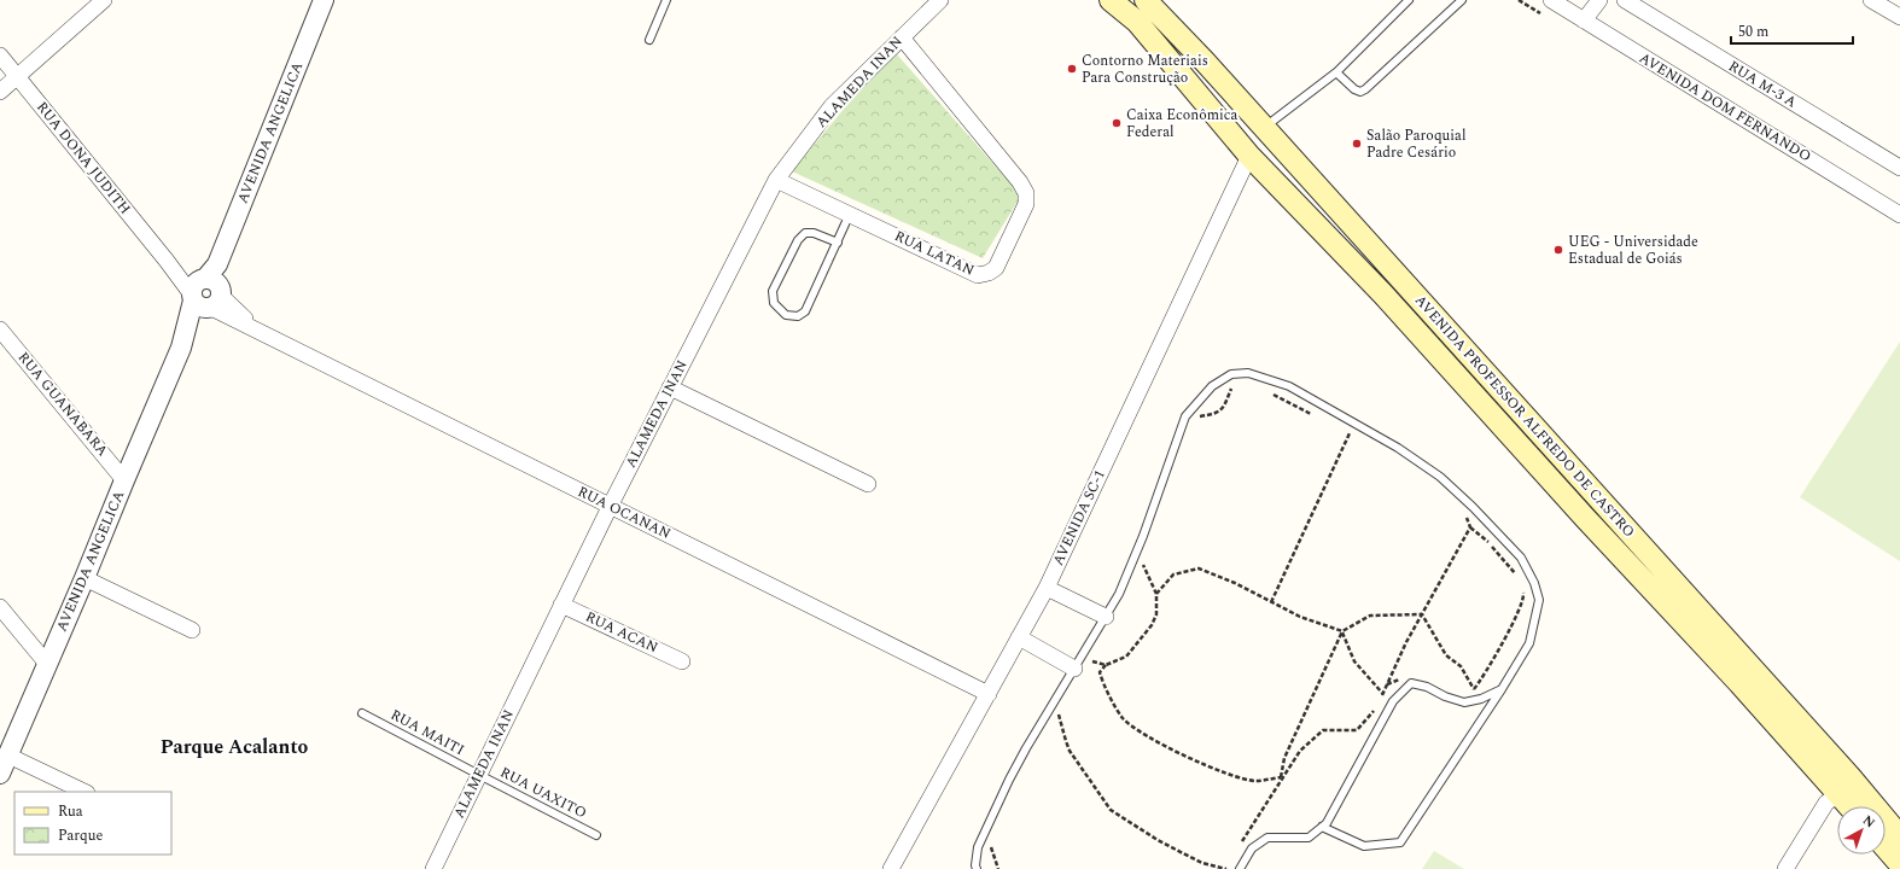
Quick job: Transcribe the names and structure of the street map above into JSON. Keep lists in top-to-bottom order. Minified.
{"streets":{"main road":["AVENIDA PROFESSOR ALFREDO DE CASTRO"],"street":["ALAMEDA INAN","RUA M-3 A","AVENIDA DOM FERNANDO","AVENIDA ANGELICA","RUA DONA JUDITH","RUA LATAN","RUA GUANABARA","RUA OCANAN","AVENIDA SC-1","RUA ACAN"],"lane":["RUA MAITI","RUA UAXITO"]},"crossings":[["ALAMEDA INAN","RUA LATAN"],["ALAMEDA INAN","RUA OCANAN"],["ALAMEDA INAN","RUA ACAN"],["ALAMEDA INAN","RUA MAITI"],["ALAMEDA INAN","RUA UAXITO"],["AVENIDA ANGELICA","RUA DONA JUDITH"],["AVENIDA ANGELICA","RUA GUANABARA"],["AVENIDA ANGELICA","RUA OCANAN"],["RUA DONA JUDITH","RUA OCANAN"],["AVENIDA PROFESSOR ALFREDO DE CASTRO","AVENIDA SC-1"],["RUA OCANAN","AVENIDA SC-1"],["RUA MAITI","RUA UAXITO"]],"districts":["Parque Acalanto"],"places":["Contorno Materiais Para Construção","Caixa Econômica Federal","Salão Paroquial Padre Cesário","UEG - Universidade Estadual de Goiás"],"legend":["Rua","Parque"],"scale_bar":"50 m","north":"top right"}
